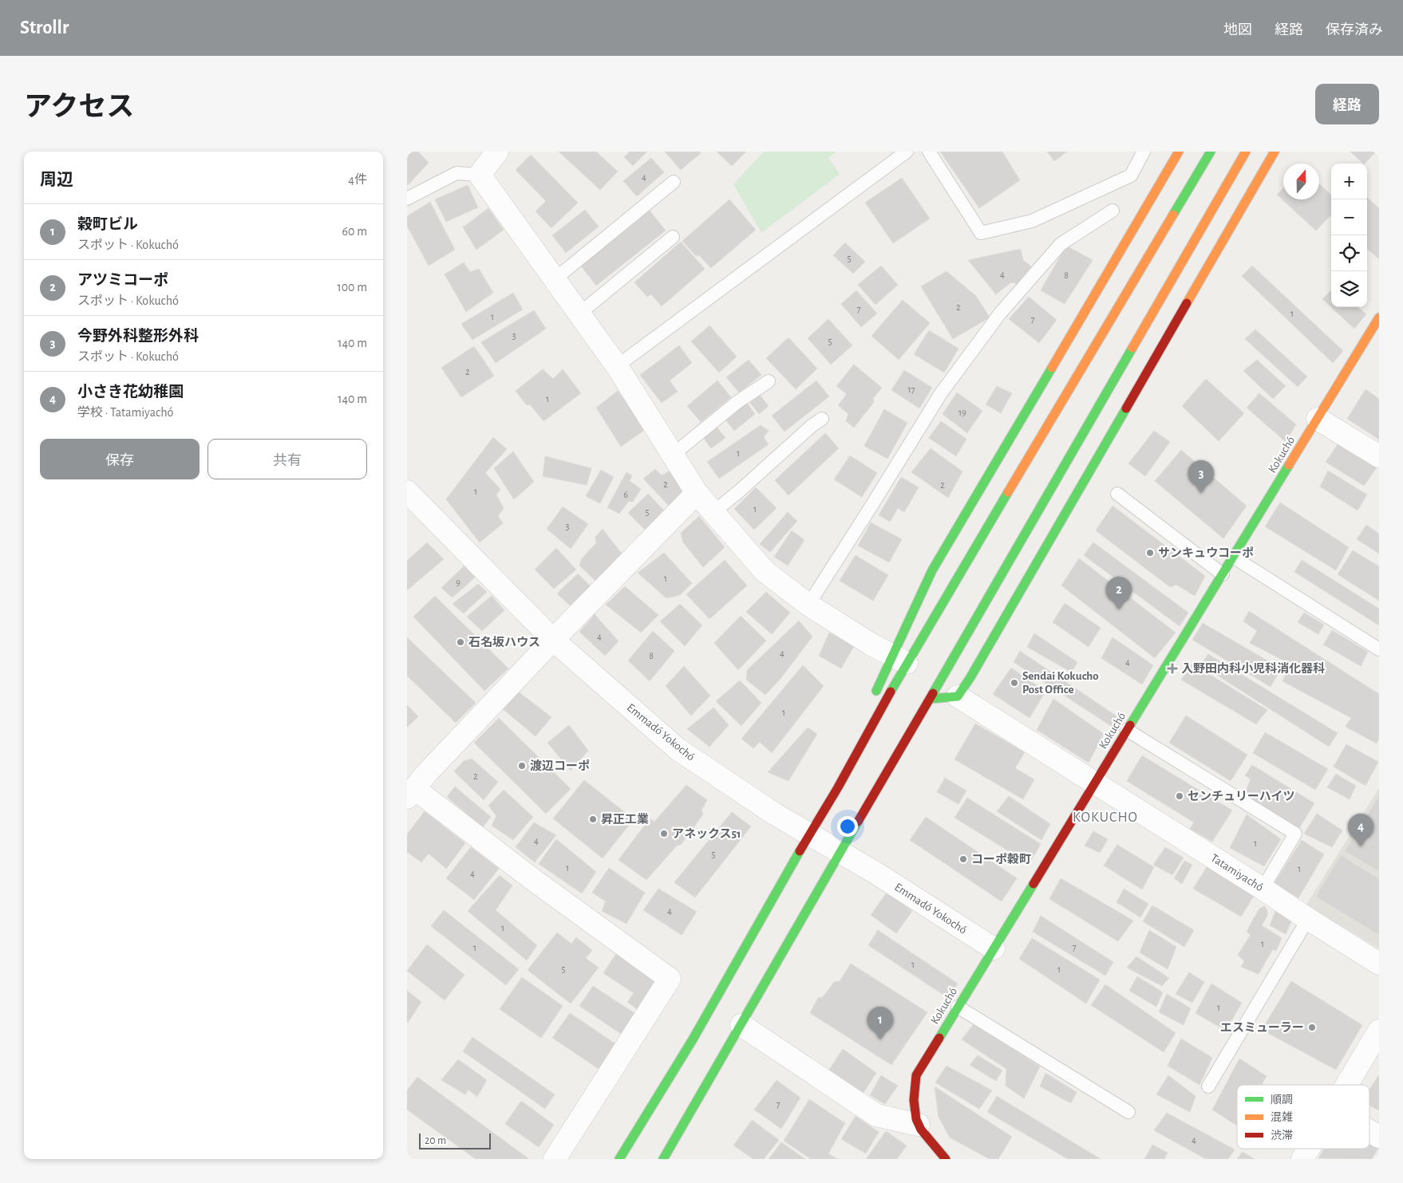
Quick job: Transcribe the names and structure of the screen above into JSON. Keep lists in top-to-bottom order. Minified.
{"streets":{"street":["Kokuchó","Emmadó Yokochó","Tatamiyachó"]},"crossings":[["Kokuchó","Emmadó Yokochó"],["Kokuchó","Tatamiyachó"]],"districts":["KOKUCHO"],"places":{"other":["サンキュウコーポ","石名坂ハウス","Sendai Kokucho Post Office","渡辺コーポ","センチュリーハイツ","昇正工業","アネックス51","コーポ穀町","エスミューラー"],"health":["入野田内科小児科消化器科"]},"house_numbers":["4","5","4","8","2","7","1","1","7","3","5","2","17","1","19","1","2","2","1","6","1","5","3","1","9","4","4","8","4","1","2","4","1","5","1","1","4","4","1","1","7","1","1","5","1","1","7","4"],"legend":["順調","混雑","渋滞"],"scale_bar":"20 m","north":"top","page":{"header":"Strollr","nav":["地図","経路","保存済み"],"title":"アクセス","buttons":["経路",["保存","共有"]],"heading":["周辺","4件"],"map_buttons":["+","−"],"list":[{"mark":"1","name":"穀町ビル","note":"スポット · Kokuchó","value":"60 m"},{"mark":"2","name":"アツミコーポ","note":"スポット · Kokuchó","value":"100 m"},{"mark":"3","name":"今野外科整形外科","note":"スポット · Kokuchó","value":"140 m"},{"mark":"4","name":"小さき花幼稚園","note":"学校 · Tatamiyachó","value":"140 m"}],"pins":["3","2","4","1"],"scale":"20 m"}}
